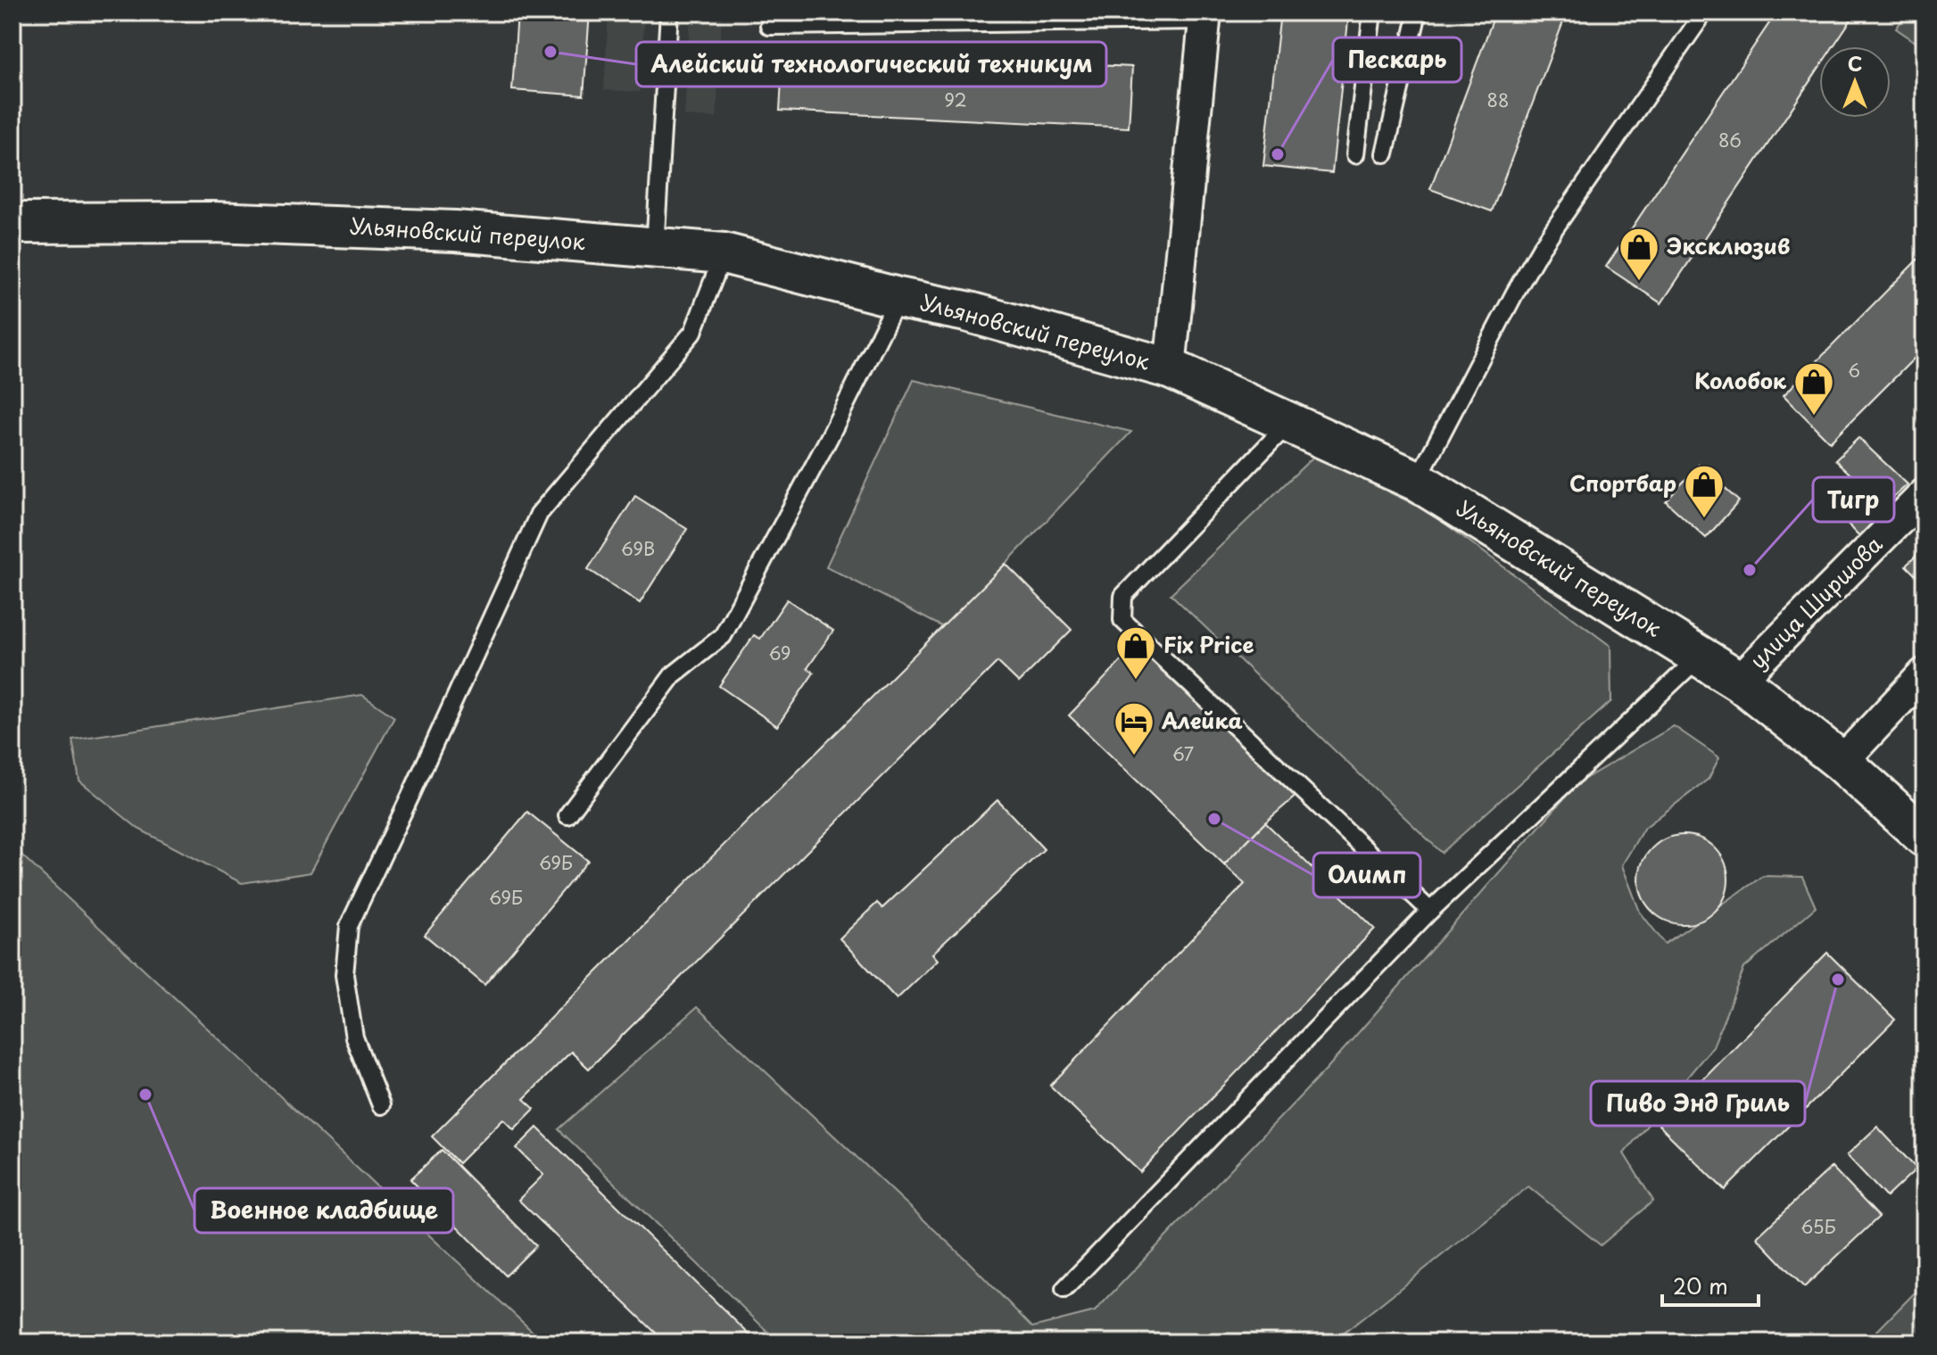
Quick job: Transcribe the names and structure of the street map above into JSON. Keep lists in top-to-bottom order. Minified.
{"streets":{"main road":["Ульяновский переулок"],"street":["улица Ширшова"]},"crossings":[["Ульяновский переулок","улица Ширшова"]],"places":{"other":["Алейский технологический техникум","Пескарь","Тигр","Олимп","Пиво Энд Гриль","Военное кладбище"],"shop":["Эксклюзив","Колобок","Спортбар","Fix Price"],"hotel":["Алейка"]},"house_numbers":["92","88","86","6","69В","69","67","69Б","69Б","65Б"],"scale_bar":"20 m","north":"top"}
